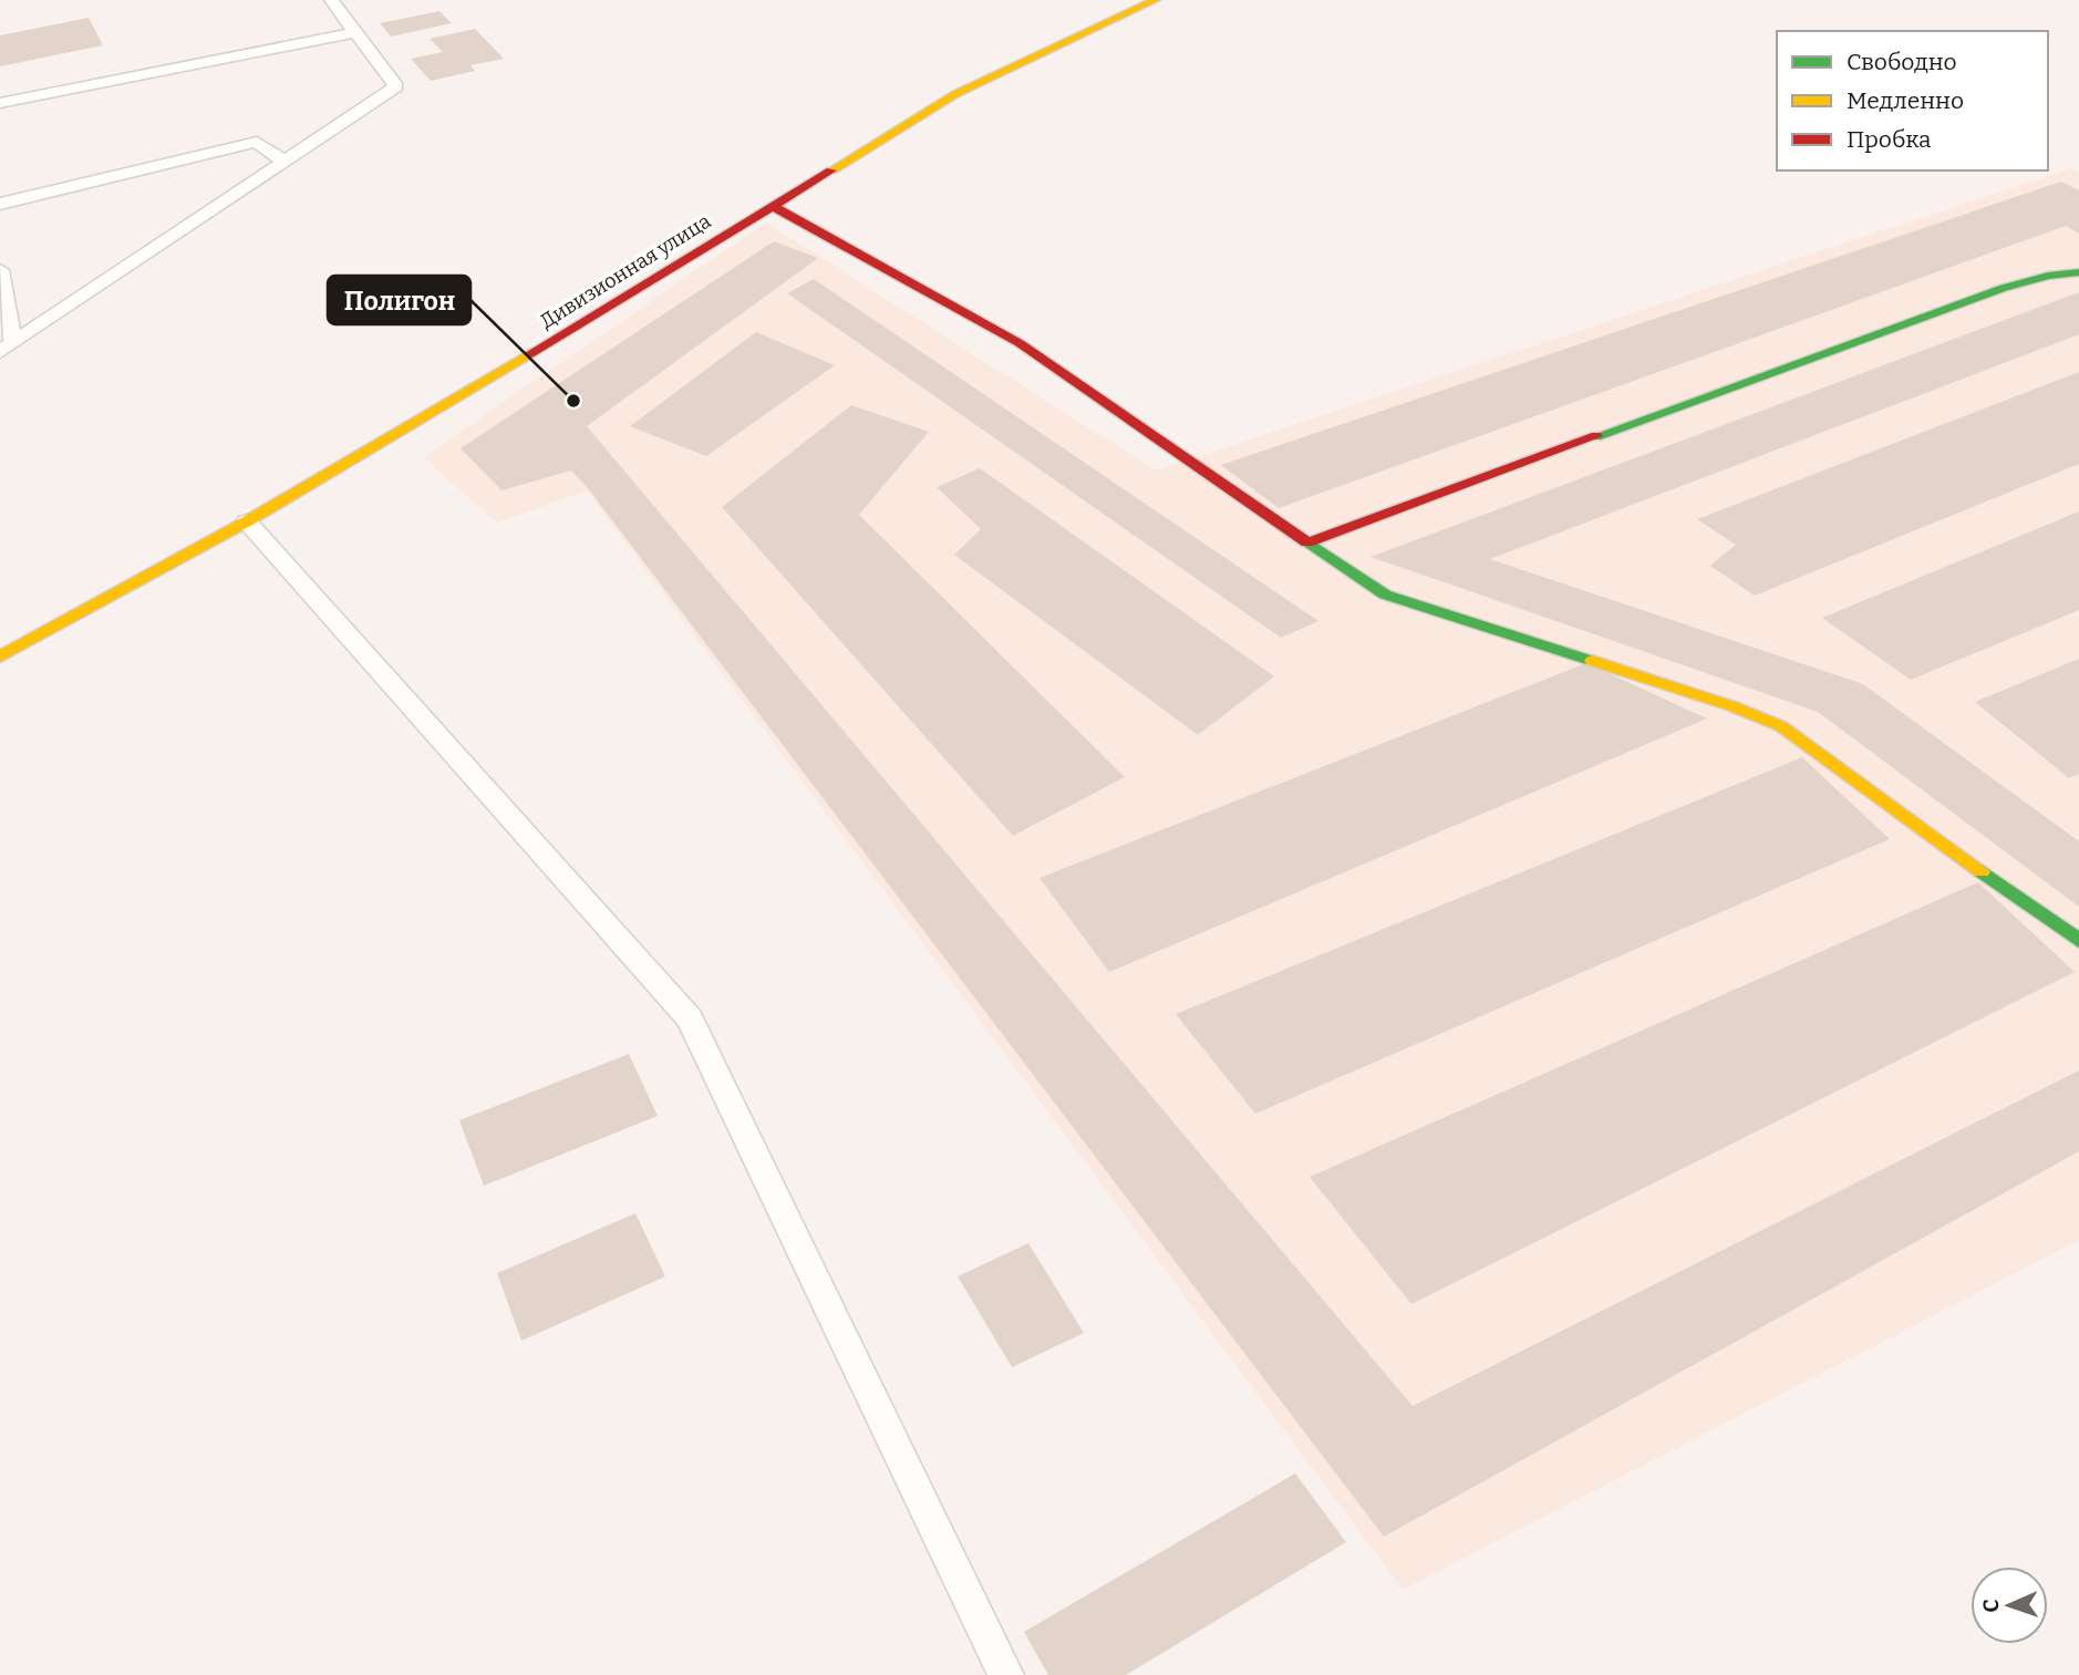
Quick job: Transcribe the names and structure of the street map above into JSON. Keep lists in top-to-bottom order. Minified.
{"streets":{"street":["Дивизионная улица"]},"places":["Полигон"],"legend":["Свободно","Медленно","Пробка"],"north":"left"}
